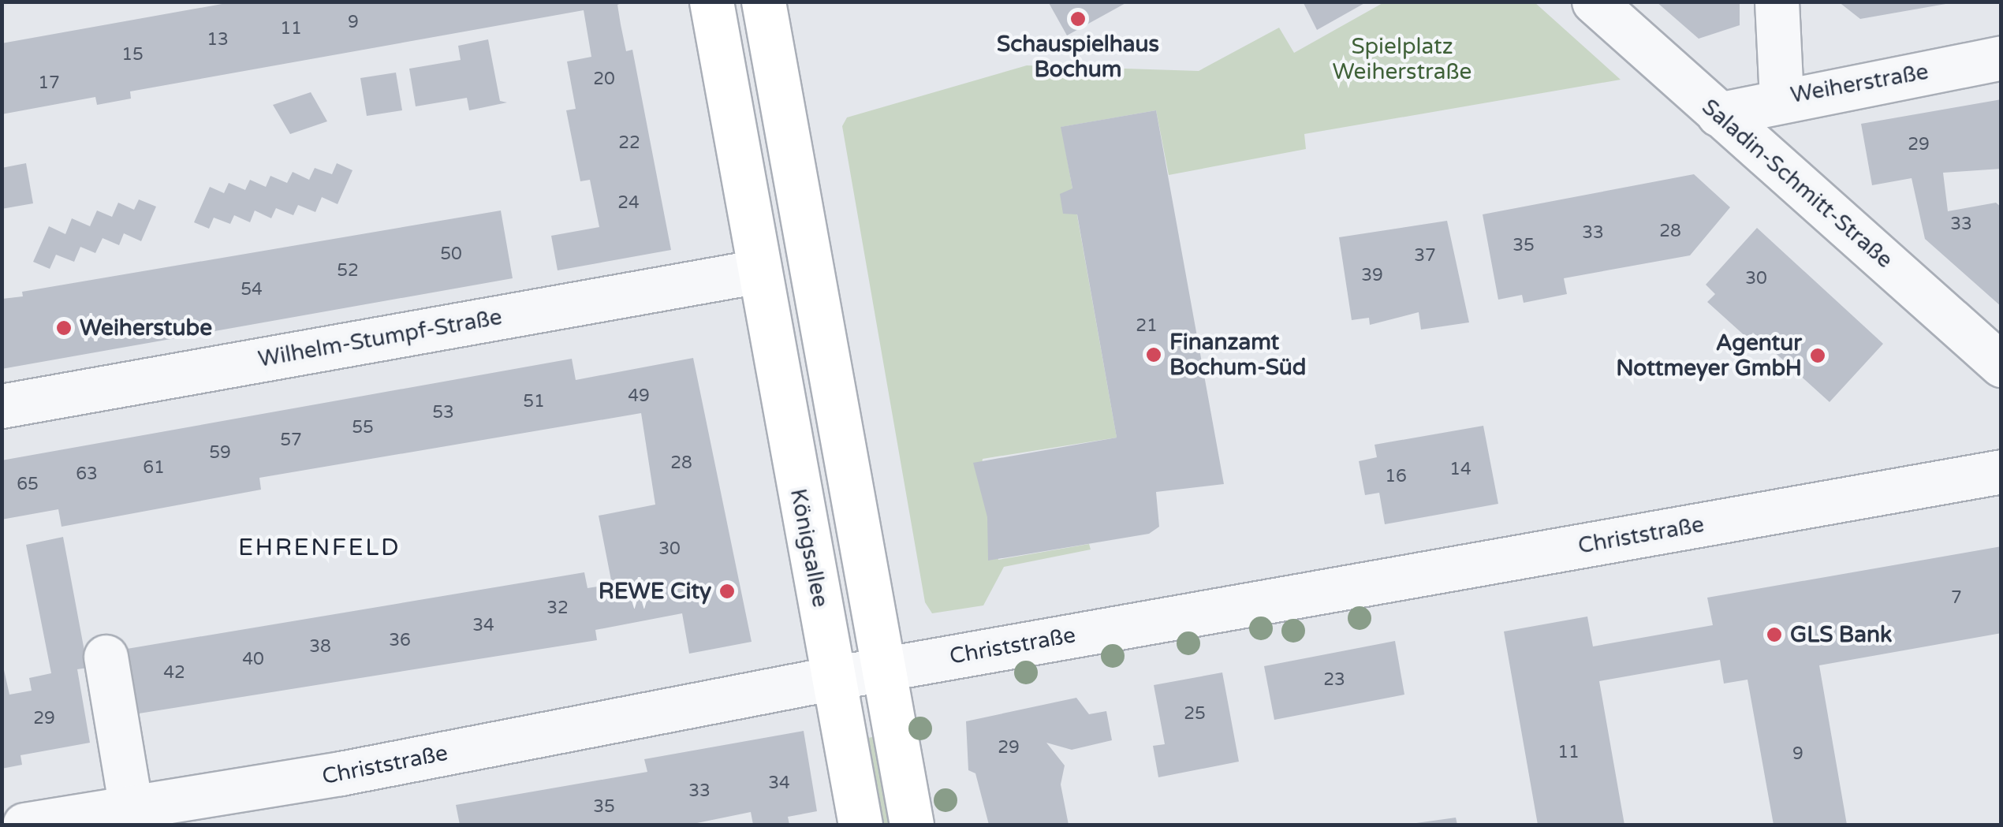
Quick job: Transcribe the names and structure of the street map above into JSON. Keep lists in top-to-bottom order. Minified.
{"streets":{"main road":["Königsallee"],"street":["Weiherstraße","Saladin-Schmitt-Straße","Wilhelm-Stumpf-Straße","Christstraße"]},"crossings":[["Weiherstraße","Saladin-Schmitt-Straße"],["Wilhelm-Stumpf-Straße","Königsallee"],["Christstraße","Königsallee"]],"districts":["EHRENFELD"],"parks":["Spielplatz Weiherstraße"],"places":["Schauspielhaus Bochum","Weiherstube","Finanzamt Bochum-Süd","Agentur Nottmeyer GmbH","REWE City","GLS Bank"],"house_numbers":["9","11","13","15","20","17","22","29","24","33","28","33","35","50","37","52","39","30","54","21","49","51","53","55","57","59","28","61","14","63","16","65","30","7","32","34","36","38","40","42","23","25","29","29","11","9","34","33","35"]}
